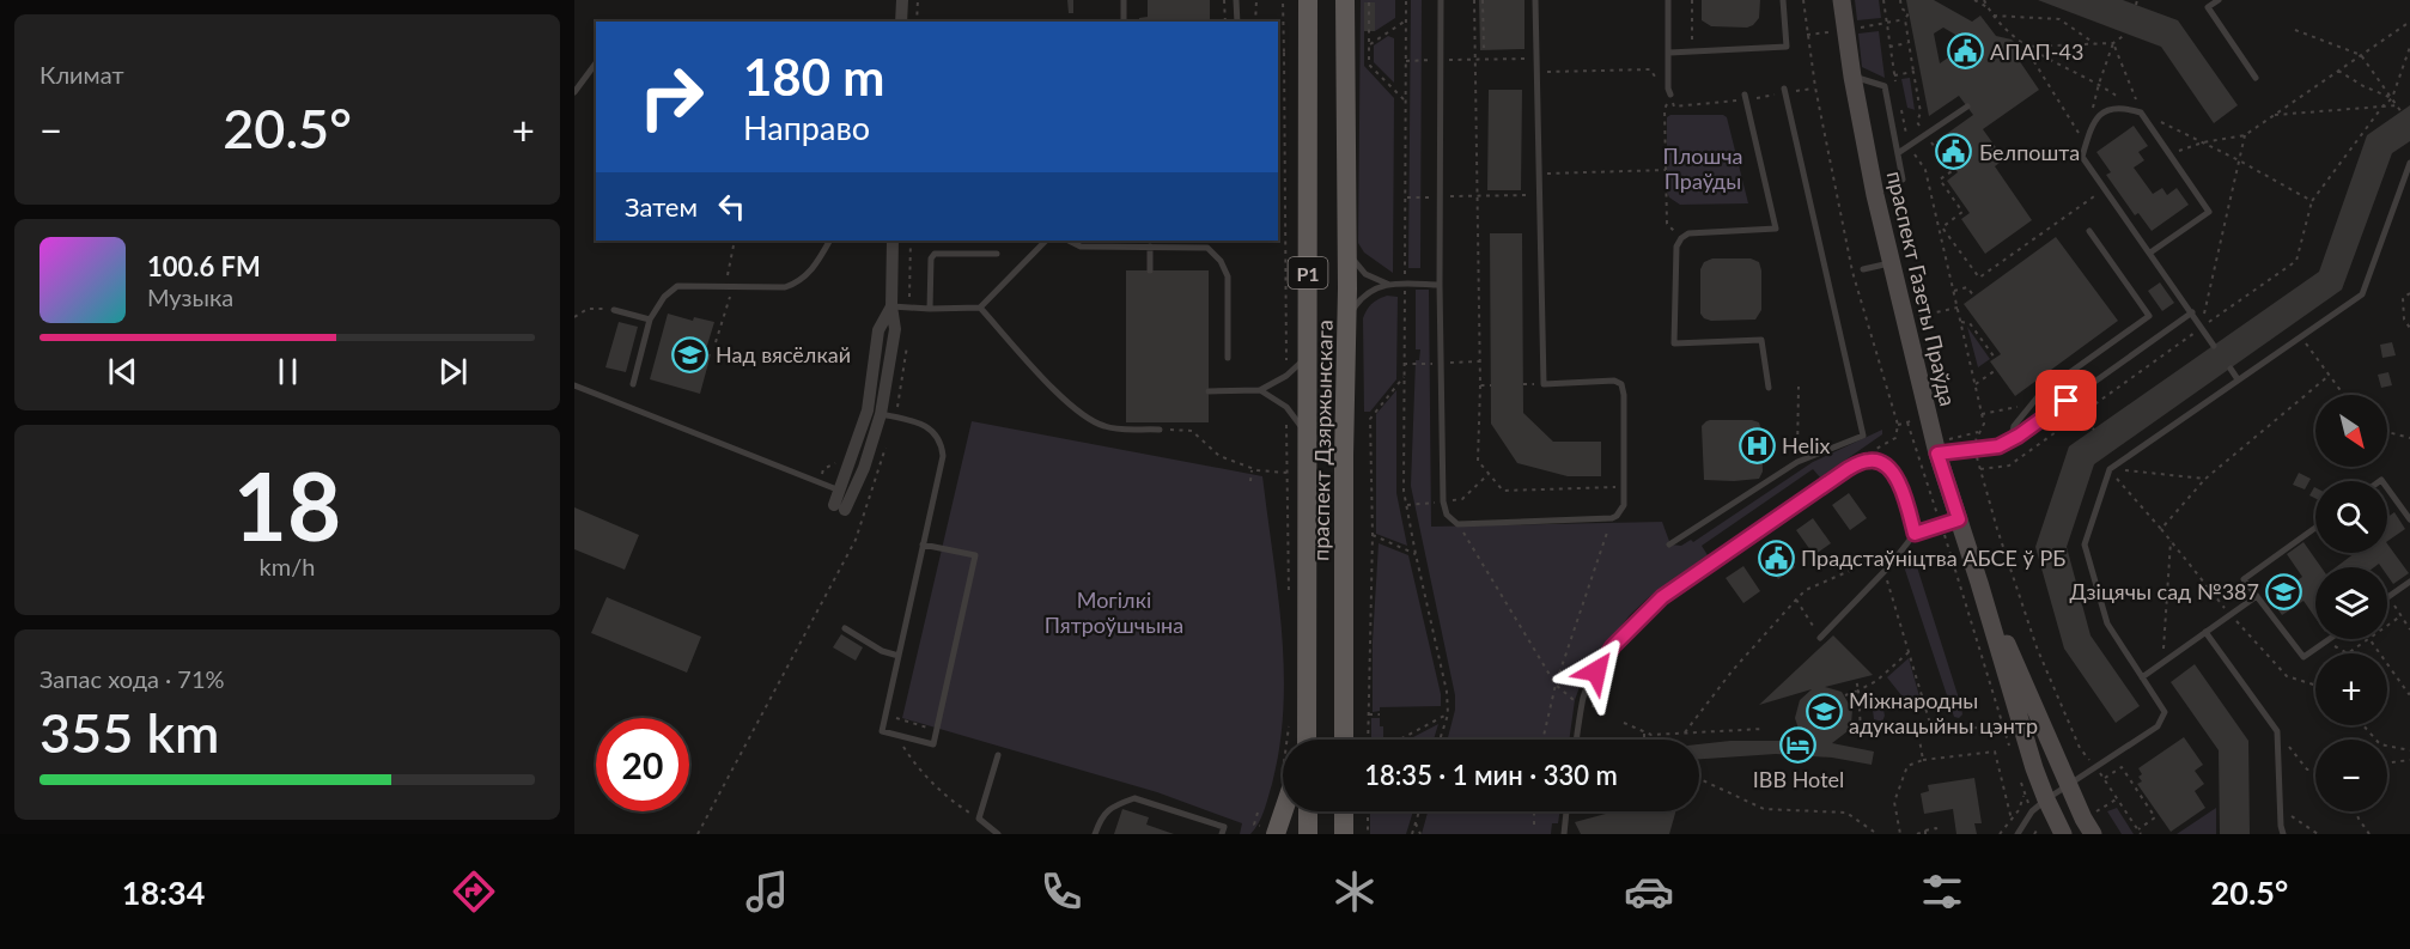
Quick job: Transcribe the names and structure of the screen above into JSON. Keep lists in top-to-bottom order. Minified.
{"streets":{"main road":["Р1","праспект Дзяржынскага"],"street":["праспект Газеты Праўда"]},"parks":["Плошча Праўды","Могілкі Пятроўшчына"],"places":{"public building":["АПАП-43","Белпошта","Прадстаўніцтва АБСЕ ў РБ"],"school or university":["Над вясёлкай","Дзіцячы сад №387","Міжнародны адукацыйны цэнтр"],"hospital":["Helix"],"hotel":["IBB Hotel"]},"north":"bottom right","page":{"tile":["Климат",["18","km/h"],["Запас хода · 71%","355 km"]],"turn":["180 m","Направо"],"heat":["−","20.5°","+"],"then":"Затем","song":["100.6 FM","Музыка"],"map_buttons":["+","−"],"limit":"20","trip":"18:35 · 1 мин · 330 m","tabs":["18:34","20.5°"]}}
